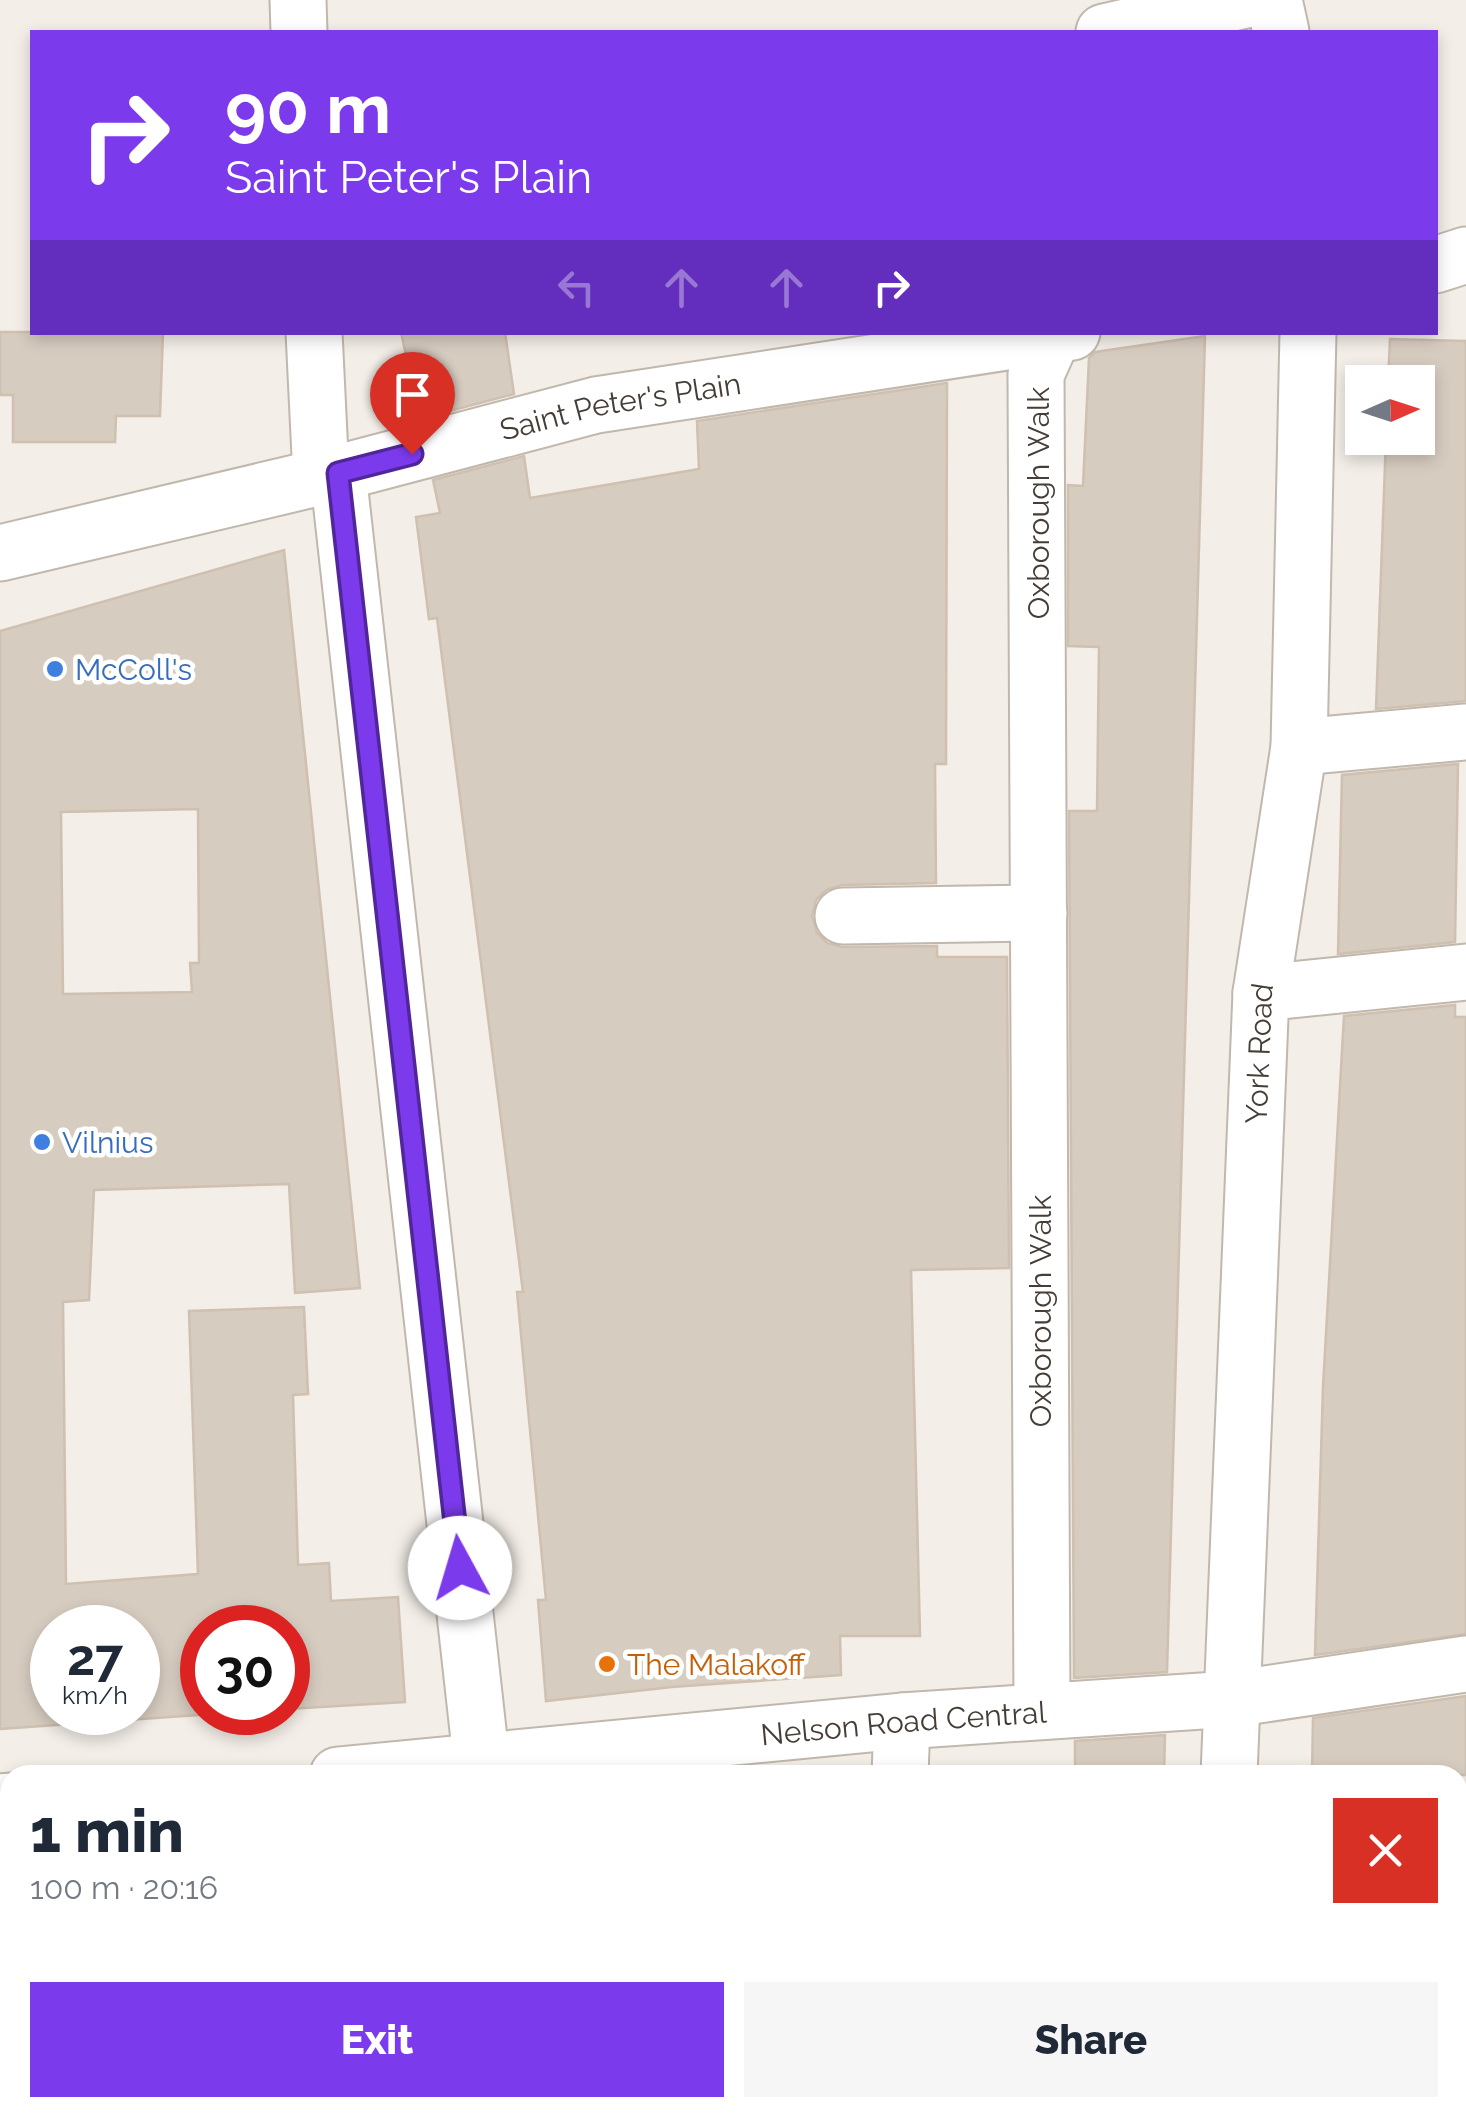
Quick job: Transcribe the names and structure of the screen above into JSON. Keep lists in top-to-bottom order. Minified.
{"streets":{"street":["Saint Peter's Plain","Oxborough Walk","York Road","Nelson Road Central"]},"crossings":[["Oxborough Walk","Nelson Road Central"],["York Road","Nelson Road Central"]],"places":["McColl's","Vilnius","The Malakoff"],"north":"right","page":{"turn":["90 m","Saint Peter's Plain"],"speed":"27 km/h","limit":"30","heading":["1 min","100 m · 20:16"],"buttons":["Exit","Share"]}}
